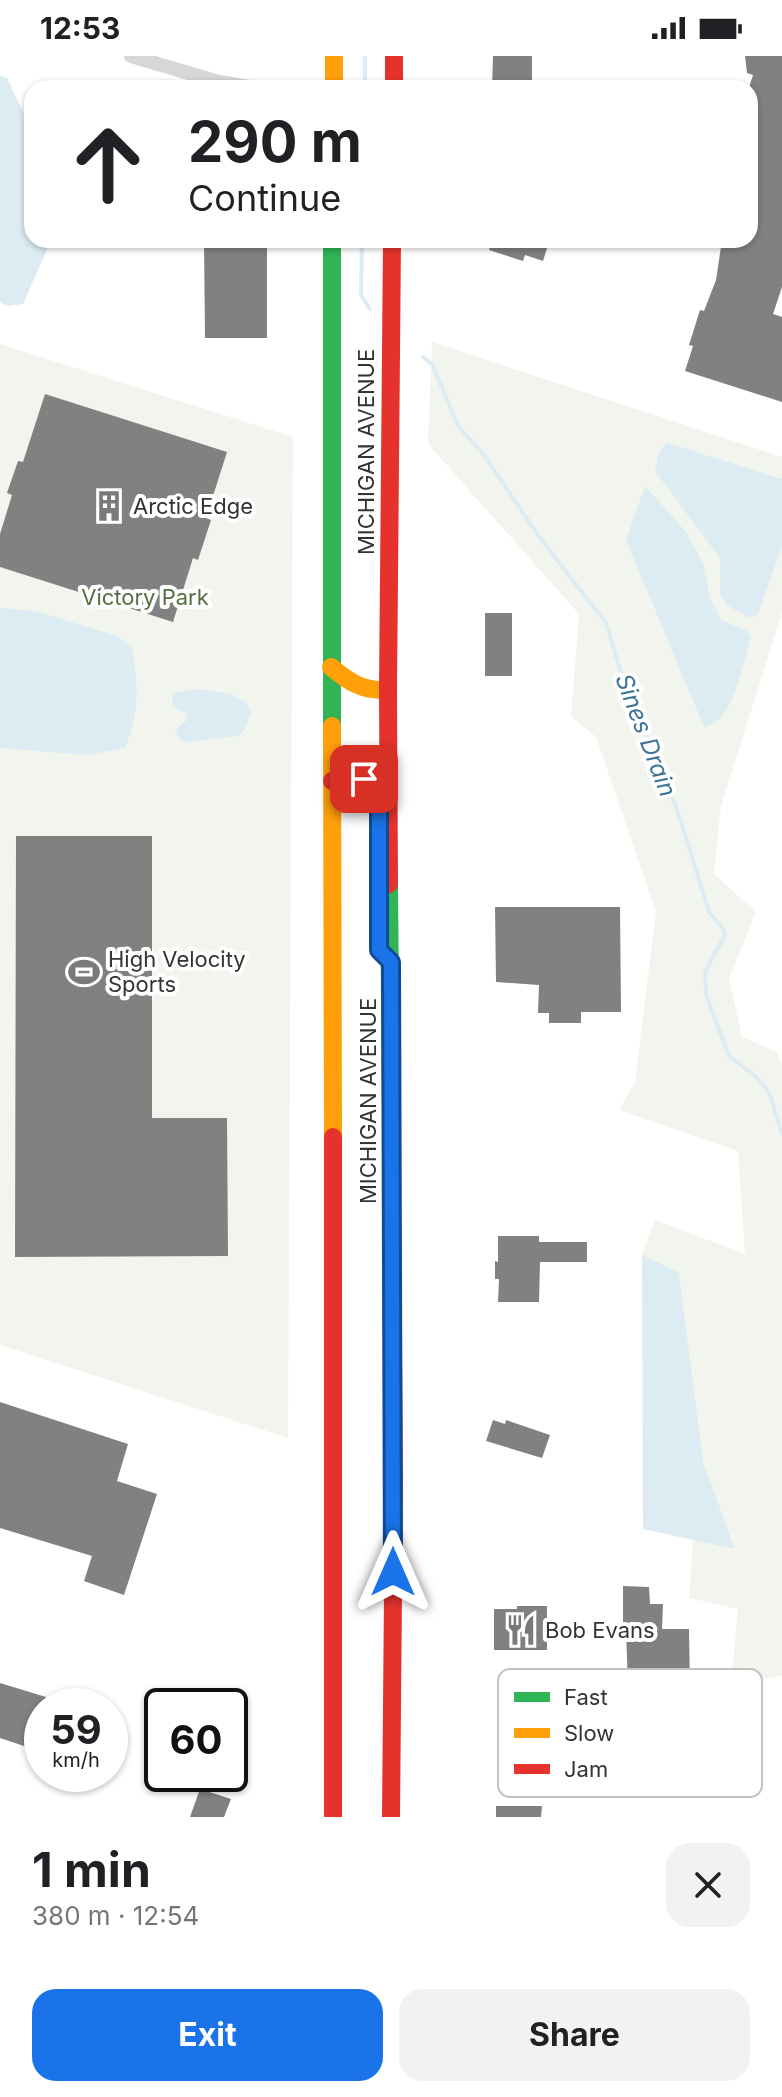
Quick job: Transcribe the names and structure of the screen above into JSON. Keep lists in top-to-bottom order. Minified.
{"streets":{"main road":["MICHIGAN AVENUE"]},"water":["Sines Drain"],"parks":["Victory Park"],"places":{"building":["Arctic Edge"],"sports":["High Velocity Sports"],"restaurant":["Bob Evans"]},"legend":["Fast","Slow","Jam"],"page":{"status":"12:53","turn":["290 m","Continue"],"speed":"59 km/h","limit":"60","heading":["1 min","380 m · 12:54"],"buttons":["Exit","Share"]}}
